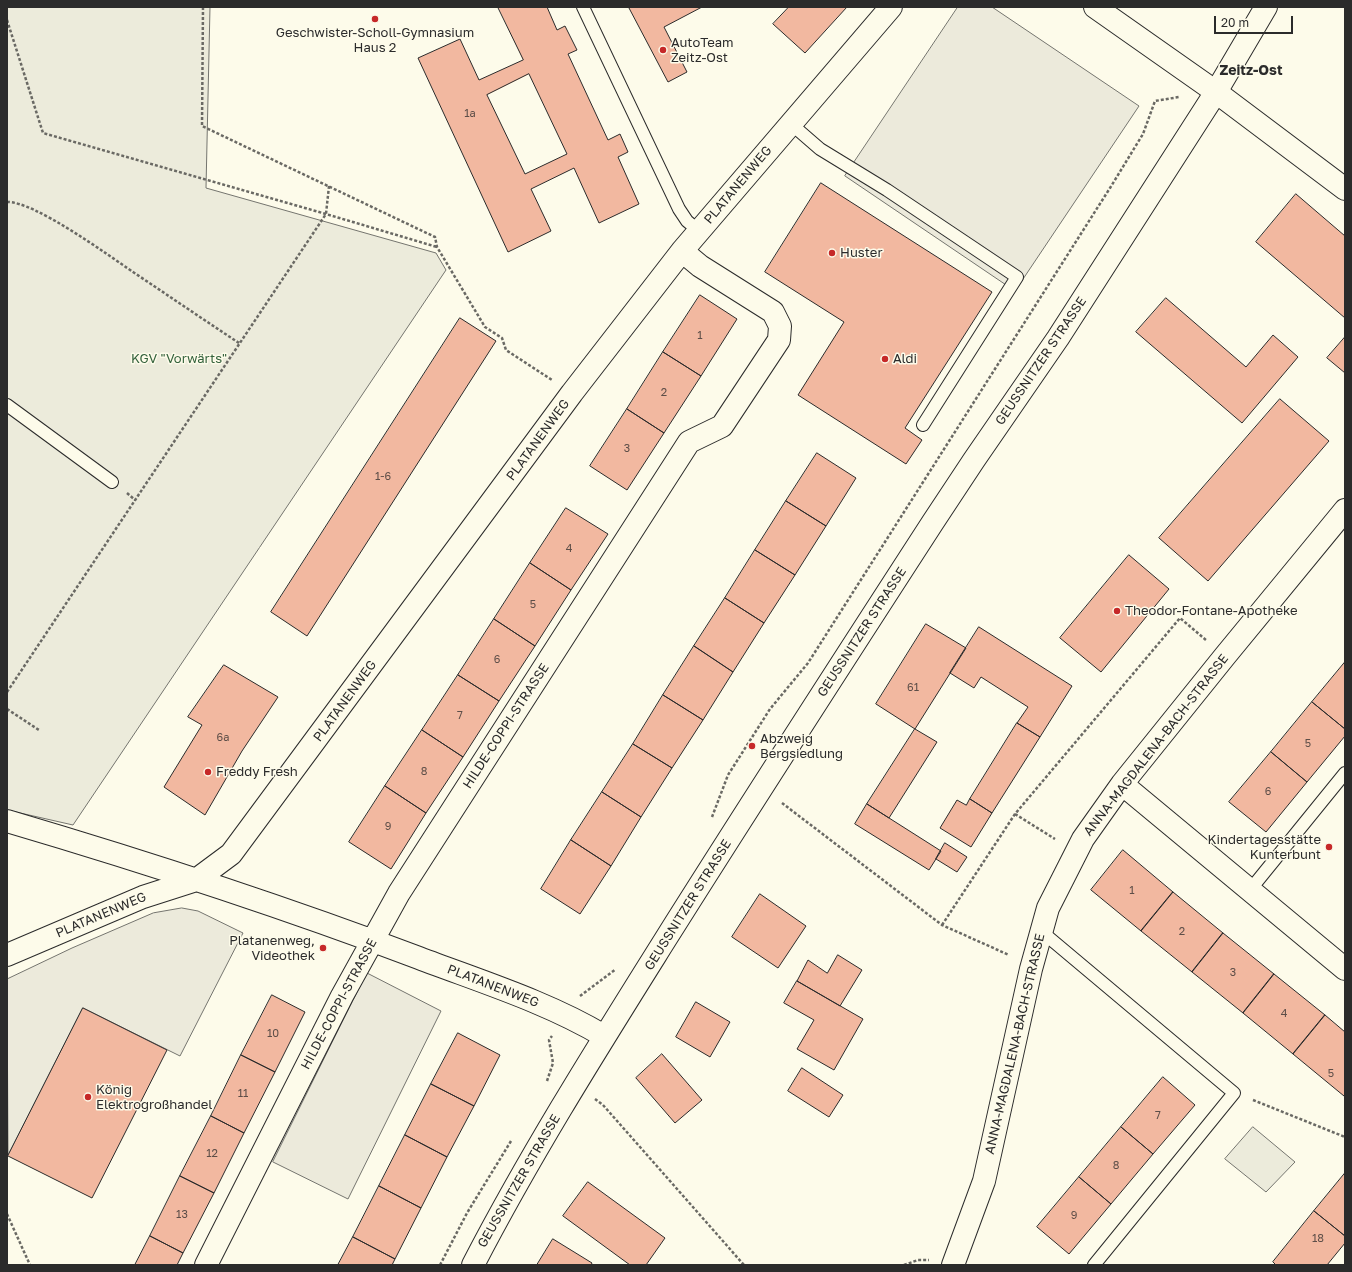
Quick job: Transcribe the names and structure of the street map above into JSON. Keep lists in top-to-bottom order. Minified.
{"streets":{"street":["PLATANENWEG","GEUSSNITZER STRASSE","HILDE-COPPI-STRASSE","ANNA-MAGDALENA-BACH-STRASSE"]},"crossings":[["PLATANENWEG","GEUSSNITZER STRASSE"],["PLATANENWEG","HILDE-COPPI-STRASSE"]],"districts":["Zeitz-Ost"],"parks":["KGV \"Vorwärts\""],"places":["Geschwister-Scholl-Gymnasium Haus 2","AutoTeam Zeitz-Ost","Huster","Aldi","Theodor-Fontane-Apotheke","Abzweig Bergsiedlung","Freddy Fresh","Kindertagesstätte Kunterbunt","Platanenweg, Videothek","König Elektrogroßhandel"],"house_numbers":["1a","1","2","3","1-6","4","5","6","61","7","6a","5","8","6","9","1","2","3","4","10","5","11","7","12","8","13","9","18"],"scale_bar":"20 m"}
